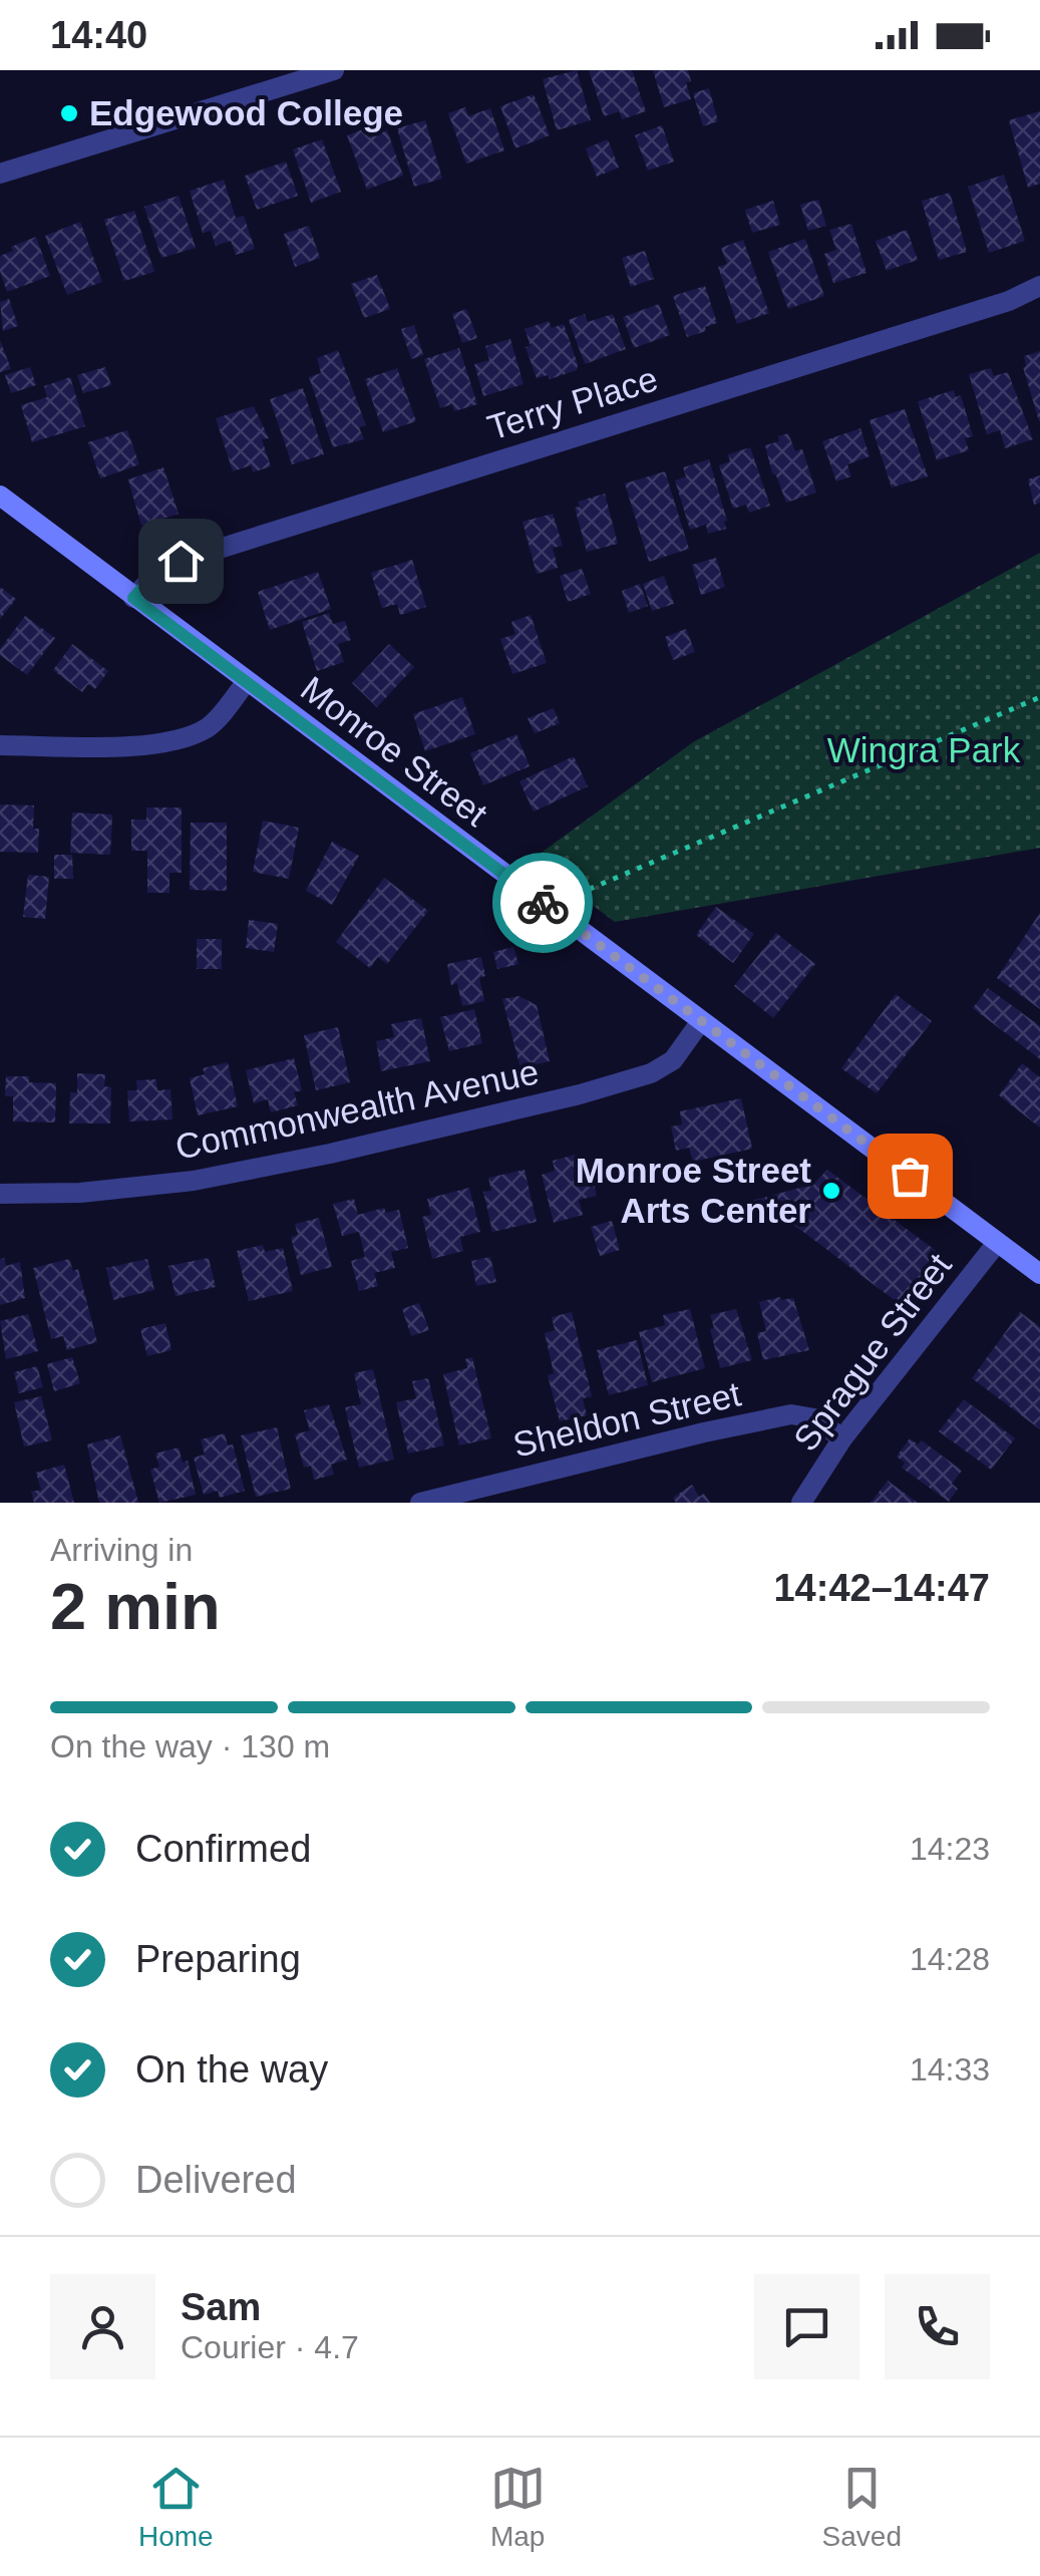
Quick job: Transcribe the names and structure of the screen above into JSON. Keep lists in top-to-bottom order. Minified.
{"streets":{"main road":["Monroe Street"],"street":["Terry Place","Commonwealth Avenue","Sprague Street","Sheldon Street"]},"crossings":[["Terry Place","Monroe Street"],["Monroe Street","Commonwealth Avenue"],["Monroe Street","Sprague Street"],["Sprague Street","Sheldon Street"]],"parks":["Wingra Park"],"places":["Edgewood College","Monroe Street Arts Center"],"page":{"status":"14:40","heading":["2 min","Arriving in","14:42–14:47"],"panel":["Sam","Courier · 4.7"],"bar":"On the way · 130 m","list":[["Confirmed","14:23"],["Preparing","14:28"],["On the way","14:33"],"Delivered"],"tabs":["Home","Map","Saved"]}}
